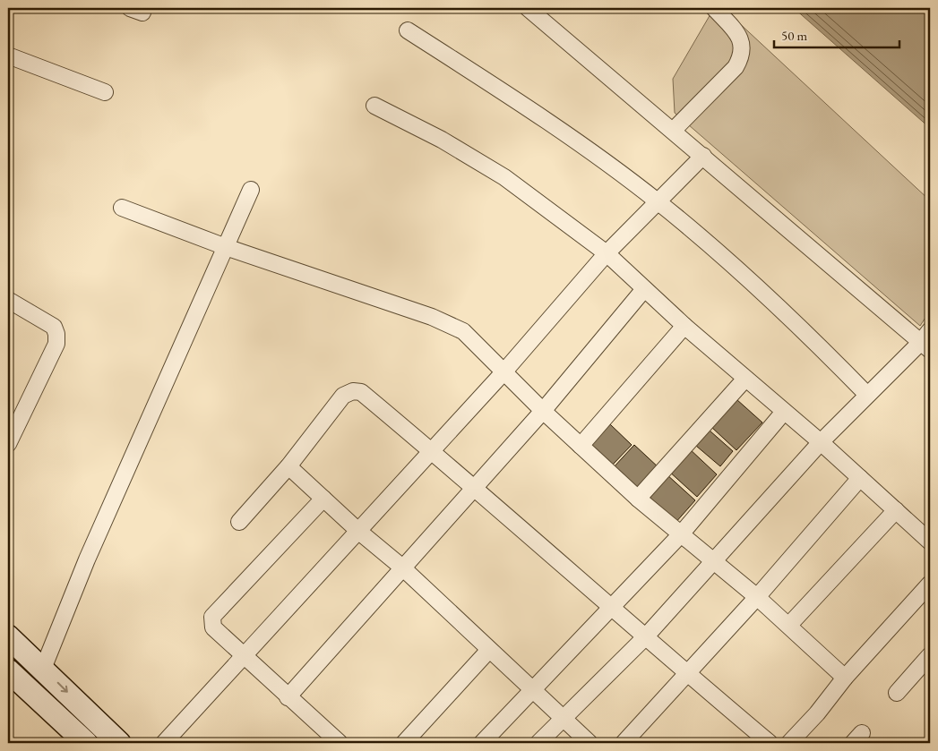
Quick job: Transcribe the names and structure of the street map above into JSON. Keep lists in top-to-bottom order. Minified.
{"scale_bar":"50 m"}
